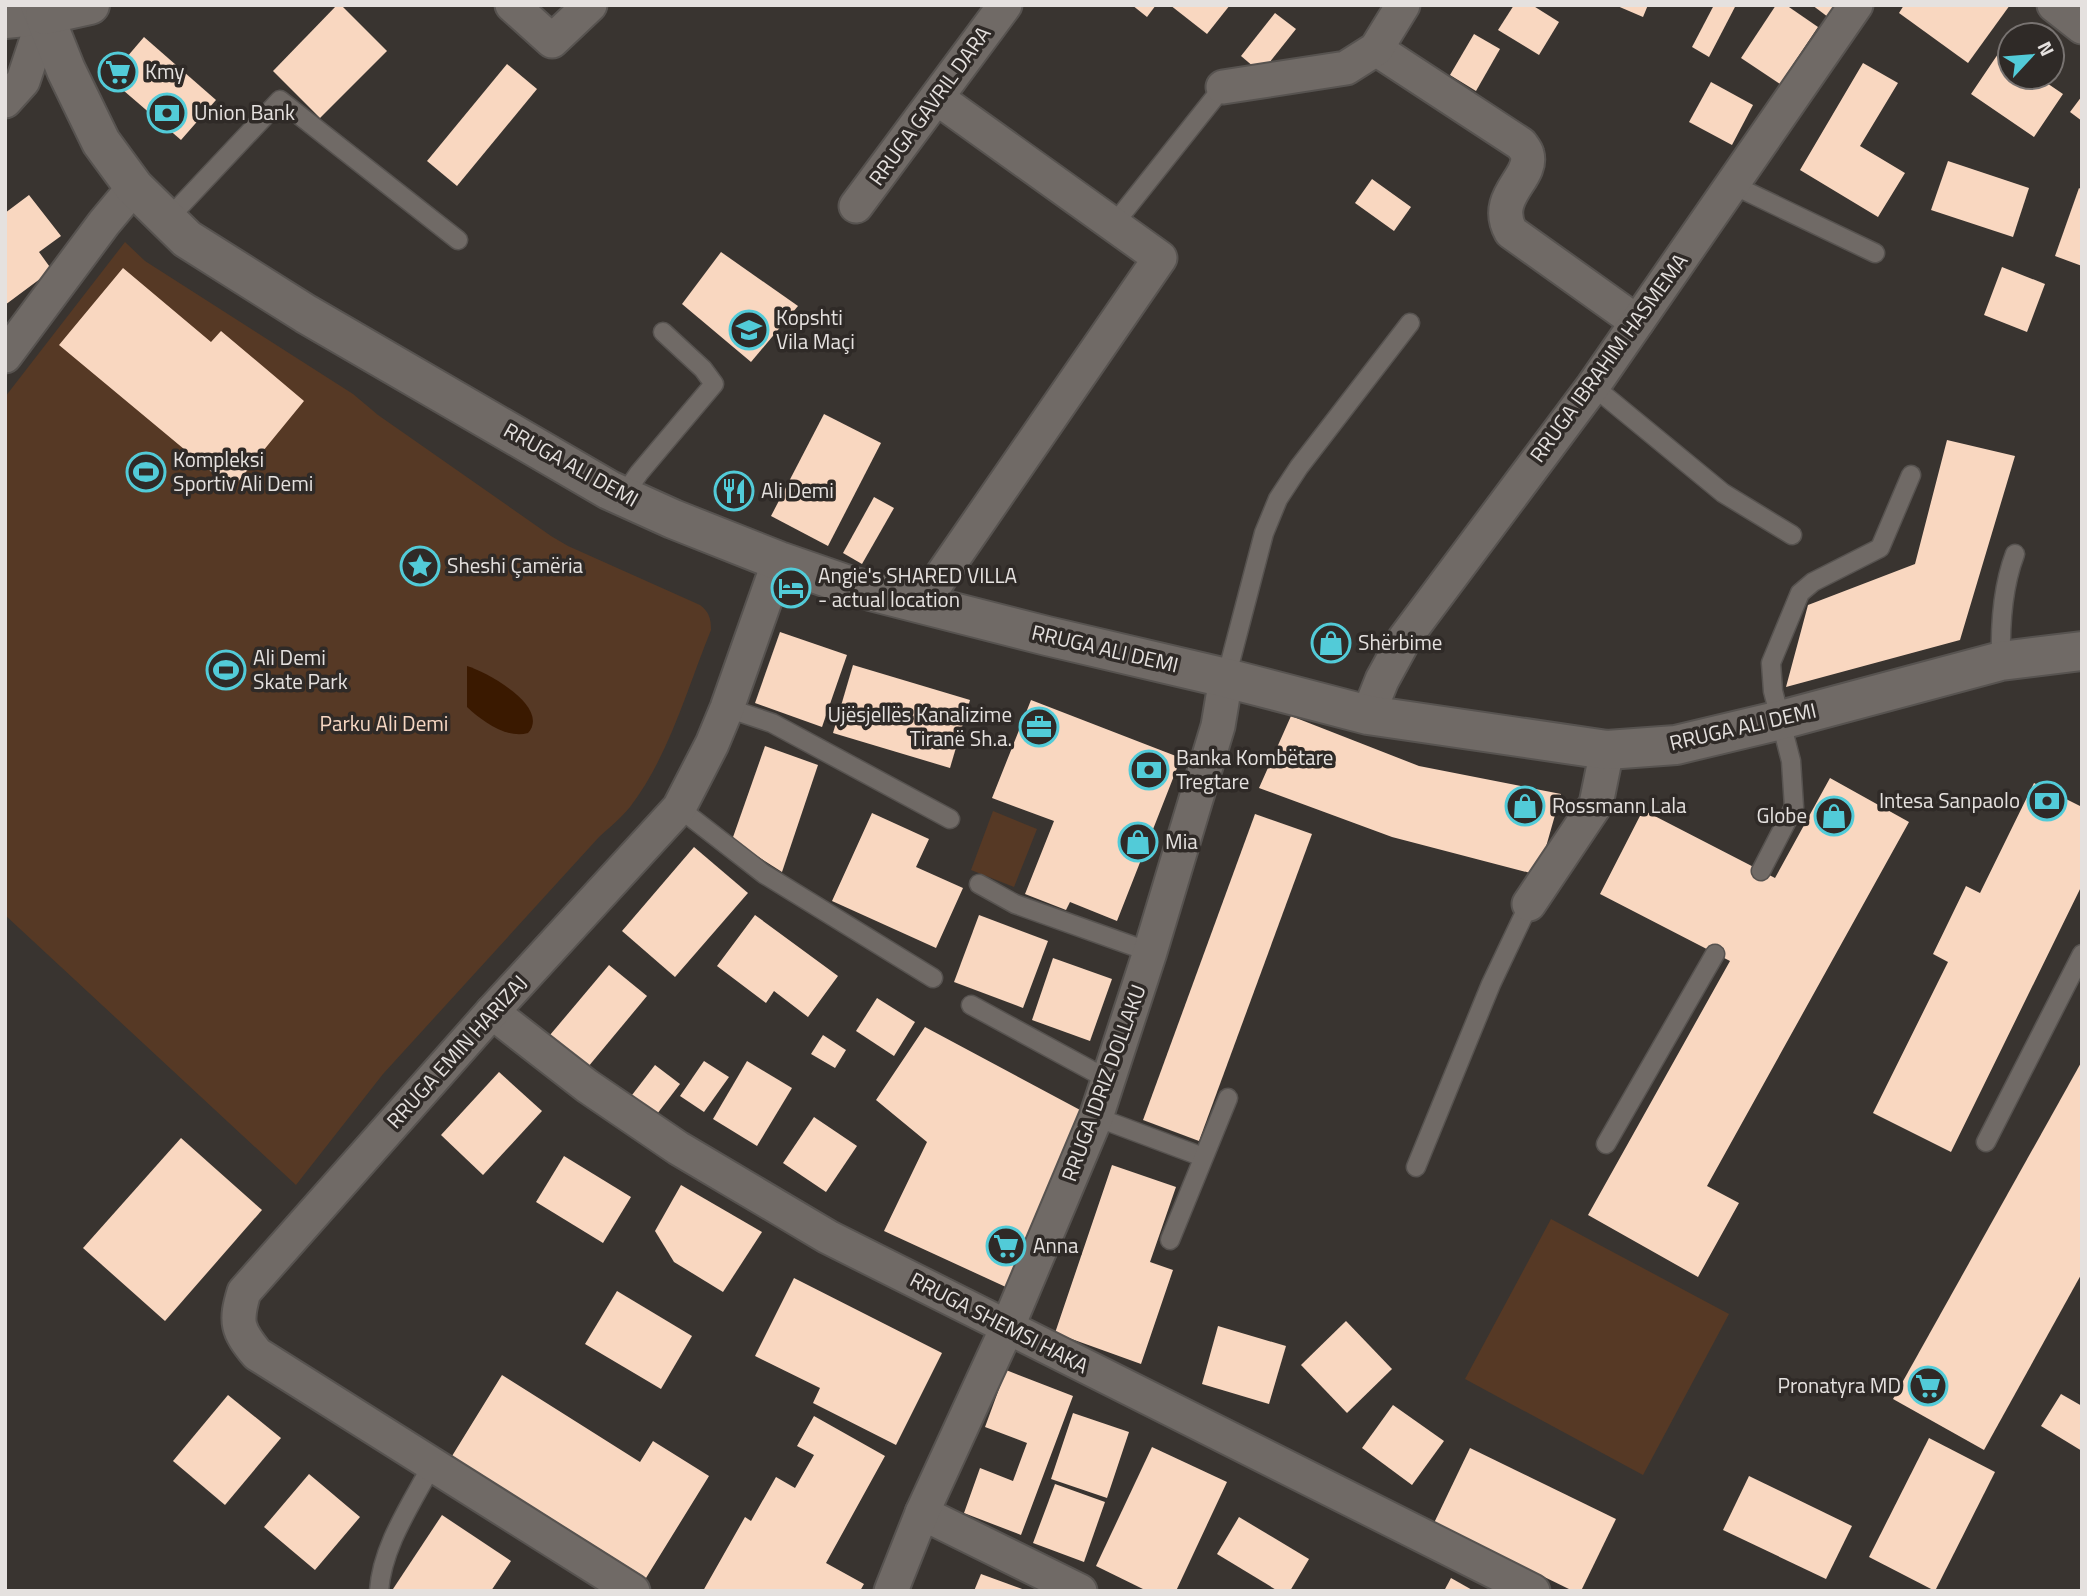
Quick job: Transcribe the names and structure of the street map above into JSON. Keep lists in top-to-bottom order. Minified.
{"streets":{"main road":["RRUGA ALI DEMI"],"street":["RRUGA GAVRIL DARA","RRUGA IBRAHIM HASMEMA","RRUGA EMIN HARIZAJ","RRUGA IDRIZ DOLLAKU","RRUGA SHEMSI HAKA"]},"crossings":[["RRUGA IBRAHIM HASMEMA","RRUGA ALI DEMI"],["RRUGA ALI DEMI","RRUGA EMIN HARIZAJ"],["RRUGA ALI DEMI","RRUGA IDRIZ DOLLAKU"],["RRUGA EMIN HARIZAJ","RRUGA SHEMSI HAKA"],["RRUGA IDRIZ DOLLAKU","RRUGA SHEMSI HAKA"]],"parks":["Parku Ali Demi"],"places":{"supermarket":["Kmy","Anna","Pronatyra MD"],"bank":["Union Bank","Banka Kombëtare Tregtare","Intesa Sanpaolo"],"school or university":["Kopshti Vila Maçi"],"sports":["Kompleksi Sportiv Ali Demi","Ali Demi Skate Park"],"restaurant":["Ali Demi"],"place":["Sheshi Çamëria"],"hotel":["Angie's SHARED VILLA - actual location"],"shop":["Shërbime","Rossmann Lala","Globe","Mia"],"office":["Ujësjellës Kanalizime Tiranë Sh.a."]},"north":"top right"}
